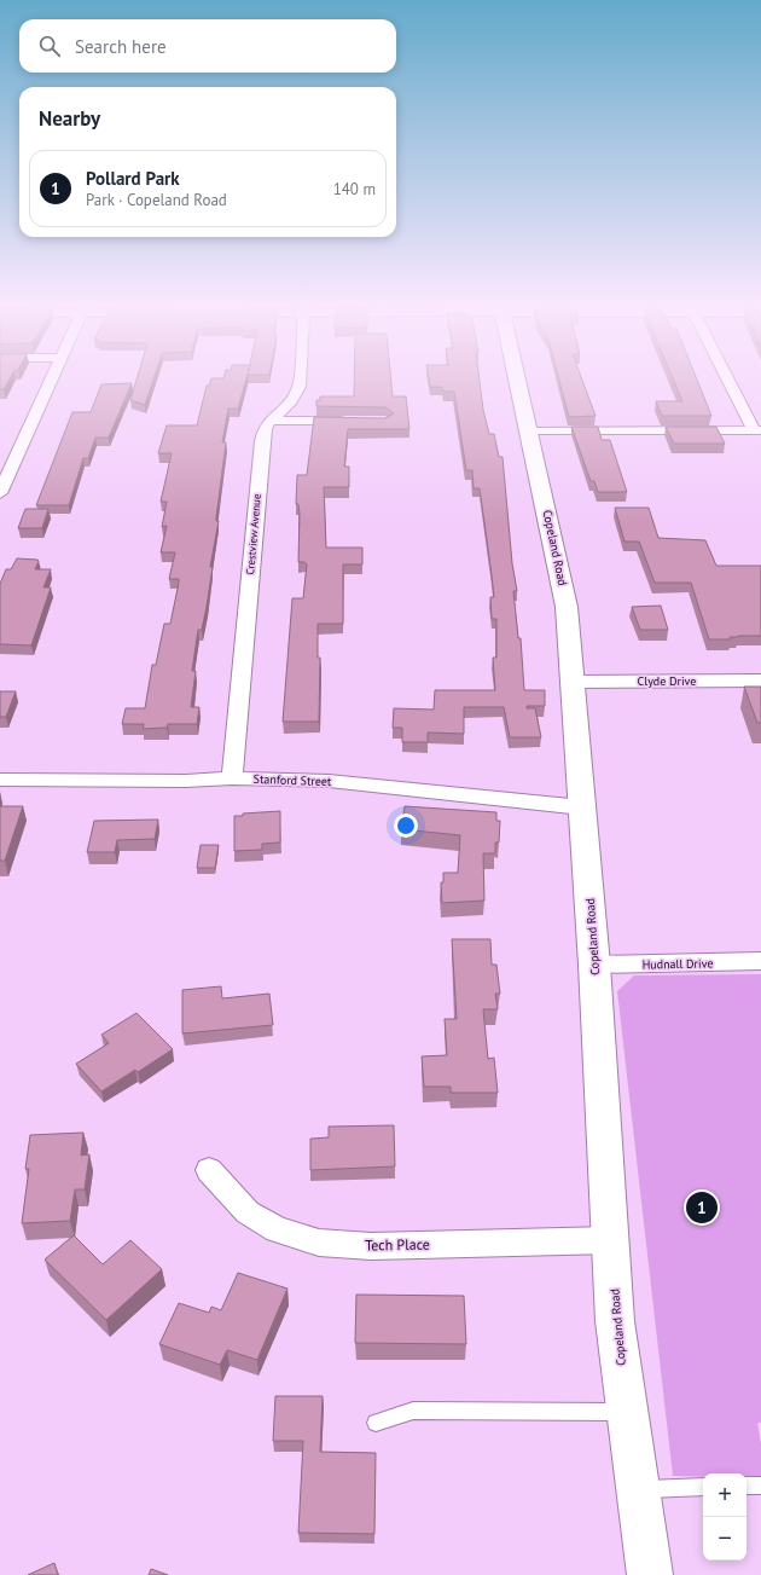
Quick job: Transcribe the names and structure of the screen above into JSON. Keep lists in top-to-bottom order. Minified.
{"streets":{"street":["Crestview Avenue","Copeland Road","Clyde Drive","Stanford Street","Hudnall Drive","Tech Place"]},"crossings":[["Crestview Avenue","Stanford Street"],["Copeland Road","Clyde Drive"],["Copeland Road","Stanford Street"],["Copeland Road","Hudnall Drive"],["Copeland Road","Tech Place"]],"page":{"search":"Search here","heading":"Nearby","list":[{"mark":"1","name":"Pollard Park","note":"Park · Copeland Road","value":"140 m"}],"pins":"1","map_buttons":["+","−"]}}
